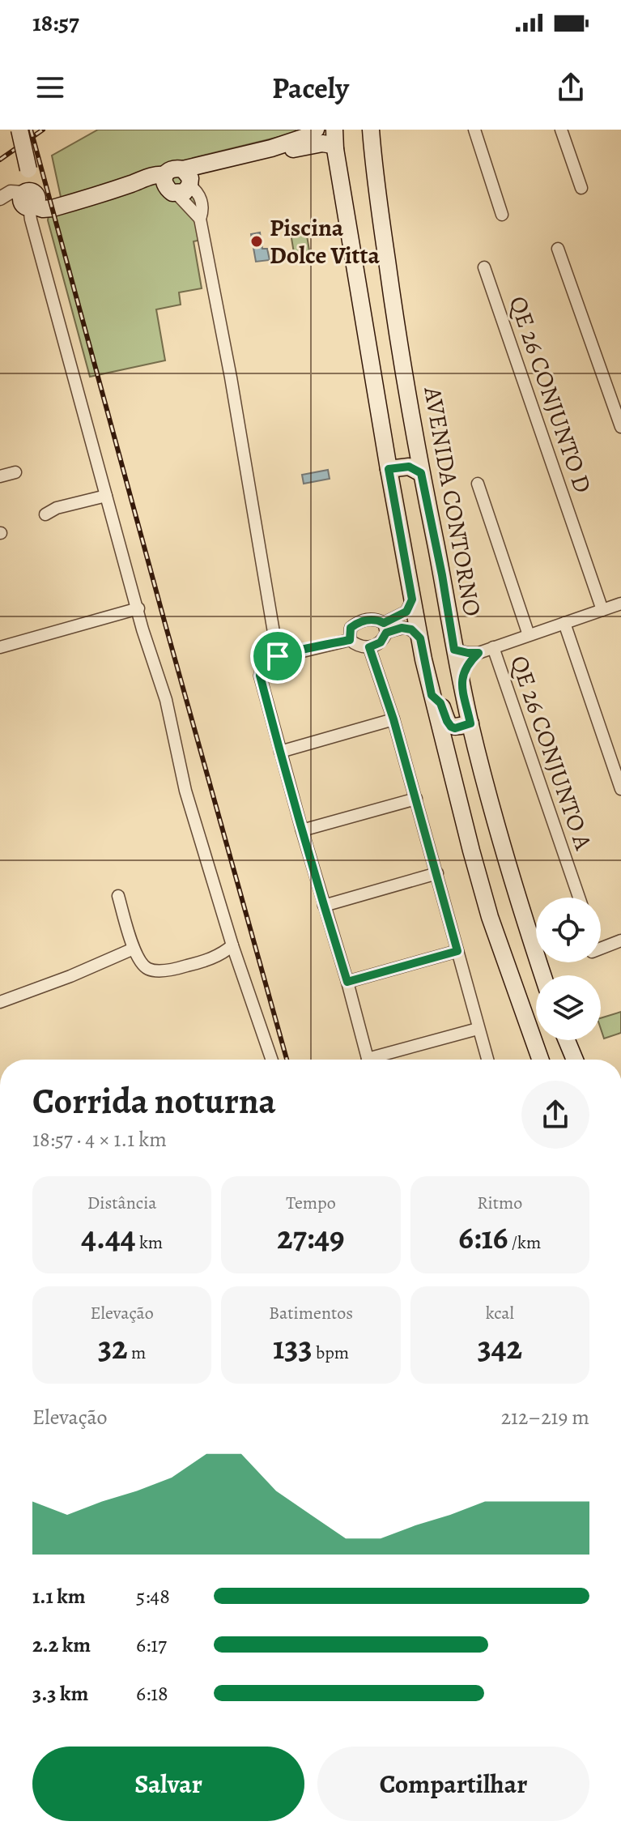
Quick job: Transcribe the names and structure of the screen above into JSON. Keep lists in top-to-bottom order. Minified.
{"streets":{"main road":["AVENIDA CONTORNO"],"street":["QE 26 CONJUNTO D","QE 26 CONJUNTO A"]},"places":["Piscina Dolce Vitta"],"page":{"status":"18:57","header":"Pacely","heading":["Corrida noturna","18:57 · 4 × 1.1 km"],"stats":[["Distância","4.44 km"],["Tempo","27:49"],["Ritmo","6:16 /km"],["Elevação","32 m"],["Batimentos","133 bpm"],["kcal","342"]],"chart":["Elevação","212–219 m"],"list":[{"name":"1.1 km","note":"5:48"},{"name":"2.2 km","note":"6:17"},{"name":"3.3 km","note":"6:18"}],"buttons":["Salvar","Compartilhar"]}}
